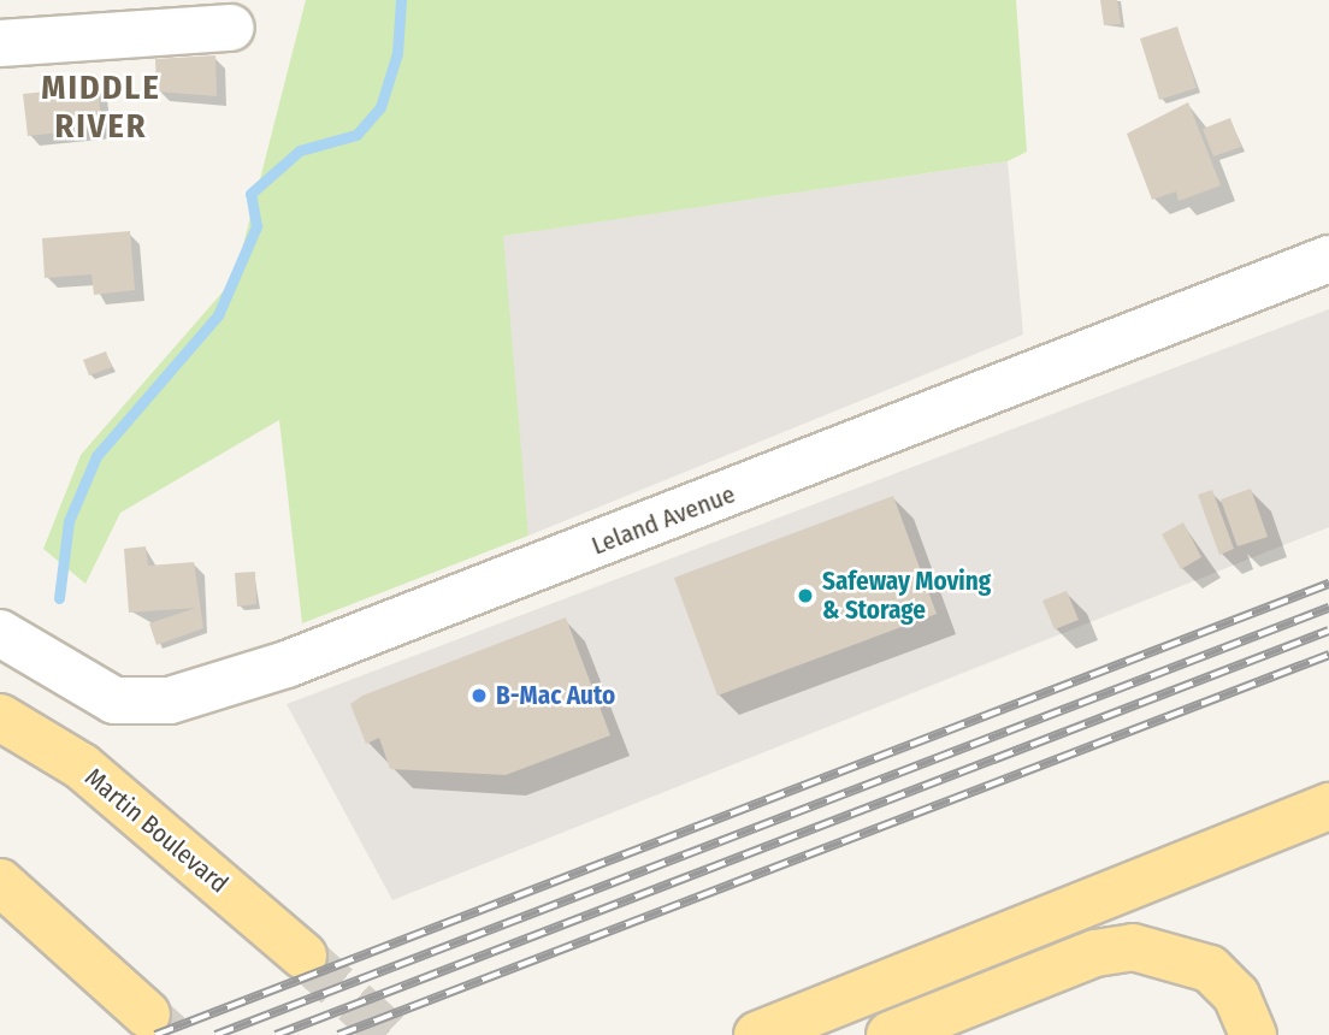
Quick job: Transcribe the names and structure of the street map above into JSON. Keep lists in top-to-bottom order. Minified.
{"streets":{"main road":["Martin Boulevard"],"street":["Leland Avenue"]},"districts":["MIDDLE RIVER"],"places":["Safeway Moving & Storage","B-Mac Auto"]}
